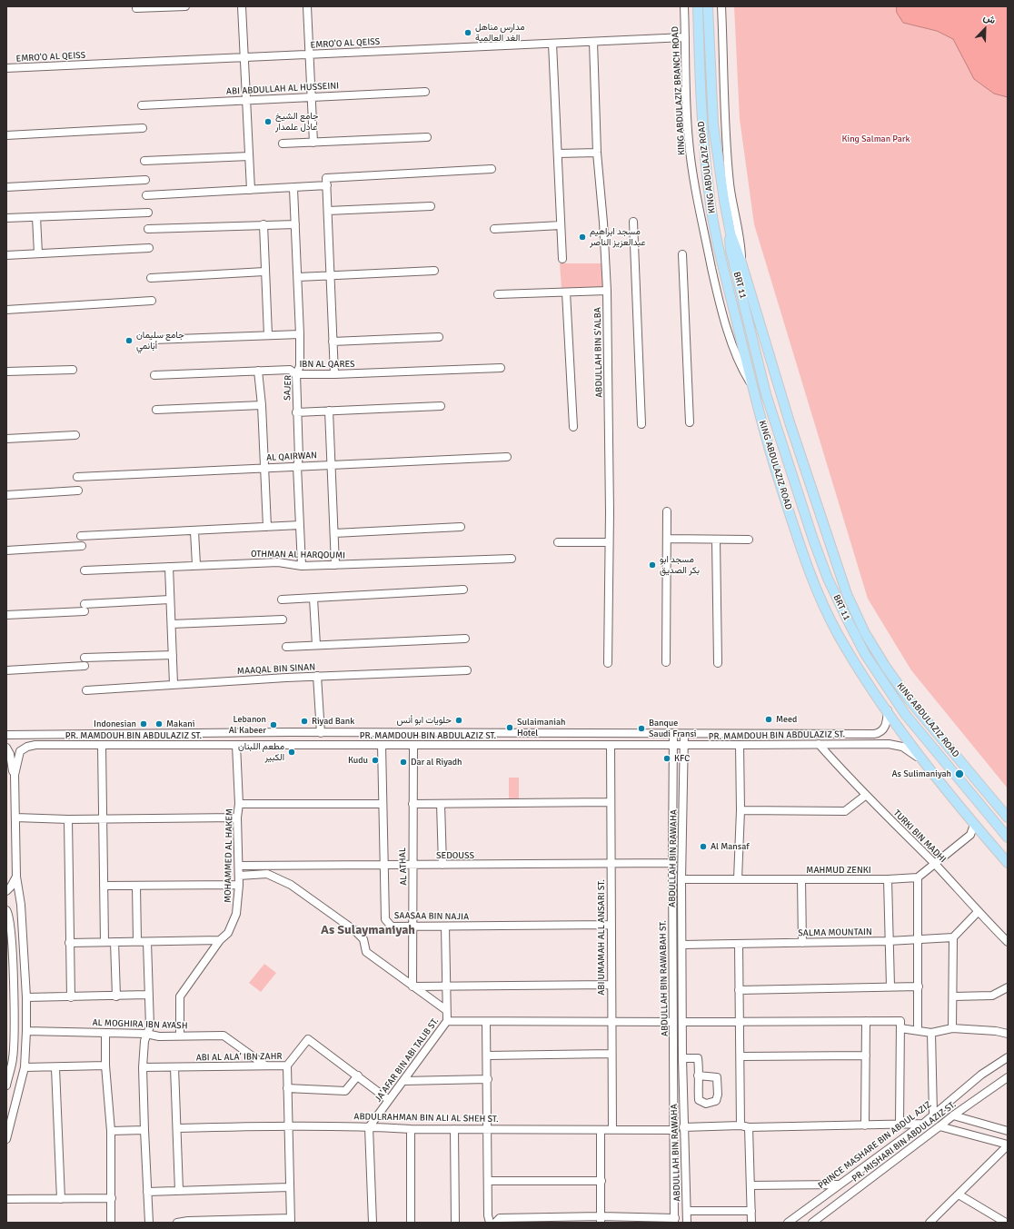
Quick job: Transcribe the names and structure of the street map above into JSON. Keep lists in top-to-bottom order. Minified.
{"streets":{"main road":["KING ABDULAZIZ ROAD","BRT 11"],"street":["EMRO'O AL QEISS","ABI ABDULLAH AL HUSSEINI","KING ABDULAZIZ BRANCH ROAD","ABDULLAH BIN S'ALBA","IBN AL QARES","SAJER","AL QAIRWAN","OTHMAN AL HARQOUMI","MAAQAL BIN SINAN","PR. MAMDOUH BIN ABDULAZIZ ST.","TURKI BIN MADHI","MOHAMMED AL HAKEM","SEDOUSS","ABDULLAH BIN RAWAHA","AL ATHAL","MAHMUD ZENKI","SAASAA BIN NAJIA","SALMA MOUNTAIN","ABI UMAMAH ALL ANSARI ST.","ABDULLAH BIN RAWABAH ST.","AL MOGHIRA IBN AYASH","ABI AL ALA' IBN ZAHR","JA'AFAR BIN ABI TALIB ST.","ABDULRAHMAN BIN ALI AL SHEH ST.","PR. MISHARI BIN ABDULAZIZ ST.","PRINCE MASHARE BIN ABDUL AZIZ"]},"crossings":[["EMRO'O AL QEISS","KING ABDULAZIZ BRANCH ROAD"],["EMRO'O AL QEISS","ABDULLAH BIN S'ALBA"],["KING ABDULAZIZ BRANCH ROAD","KING ABDULAZIZ ROAD"],["KING ABDULAZIZ ROAD","BRT 11"],["KING ABDULAZIZ ROAD","PR. MAMDOUH BIN ABDULAZIZ ST."],["IBN AL QARES","SAJER"],["SAJER","AL QAIRWAN"],["SAJER","OTHMAN AL HARQOUMI"],["PR. MAMDOUH BIN ABDULAZIZ ST.","TURKI BIN MADHI"],["PR. MAMDOUH BIN ABDULAZIZ ST.","MOHAMMED AL HAKEM"],["PR. MAMDOUH BIN ABDULAZIZ ST.","ABDULLAH BIN RAWAHA"],["PR. MAMDOUH BIN ABDULAZIZ ST.","AL ATHAL"],["PR. MAMDOUH BIN ABDULAZIZ ST.","SAASAA BIN NAJIA"],["PR. MAMDOUH BIN ABDULAZIZ ST.","ABI UMAMAH ALL ANSARI ST."],["PR. MAMDOUH BIN ABDULAZIZ ST.","ABDULLAH BIN RAWABAH ST."],["MOHAMMED AL HAKEM","SEDOUSS"],["MOHAMMED AL HAKEM","AL MOGHIRA IBN AYASH"],["SEDOUSS","AL ATHAL"],["SEDOUSS","SAASAA BIN NAJIA"],["SEDOUSS","ABI UMAMAH ALL ANSARI ST."],["SEDOUSS","ABDULLAH BIN RAWABAH ST."],["ABDULLAH BIN RAWAHA","MAHMUD ZENKI"],["ABDULLAH BIN RAWAHA","SALMA MOUNTAIN"],["AL ATHAL","SAASAA BIN NAJIA"],["SAASAA BIN NAJIA","ABI UMAMAH ALL ANSARI ST."],["SAASAA BIN NAJIA","JA'AFAR BIN ABI TALIB ST."],["ABI UMAMAH ALL ANSARI ST.","ABDULRAHMAN BIN ALI AL SHEH ST."],["ABDULLAH BIN RAWABAH ST.","ABDULRAHMAN BIN ALI AL SHEH ST."],["AL MOGHIRA IBN AYASH","ABI AL ALA' IBN ZAHR"],["ABI AL ALA' IBN ZAHR","JA'AFAR BIN ABI TALIB ST."],["JA'AFAR BIN ABI TALIB ST.","ABDULRAHMAN BIN ALI AL SHEH ST."]],"districts":["As Sulaymaniyah"],"parks":["King Salman Park"],"places":["مدارس مناهل الغد العالمية","جامع الشيخ عادل علمدار","مسجد ابراهيم عبدالعزيز الناصر","جامع سليمان أبانمي","مسجد ابو بكر الصديق","Meed","حلويات ابو أنس","Riyad Bank","Indonesian","Makani","Lebanon Al Kabeer","Sulaimaniah Hotel","Banque Saudi Fransi","مطعم اللبنان الكبير","KFC","Kudu","Dar al Riyadh","As Sulimaniyah","Al Mansaf"],"north":"top right"}
